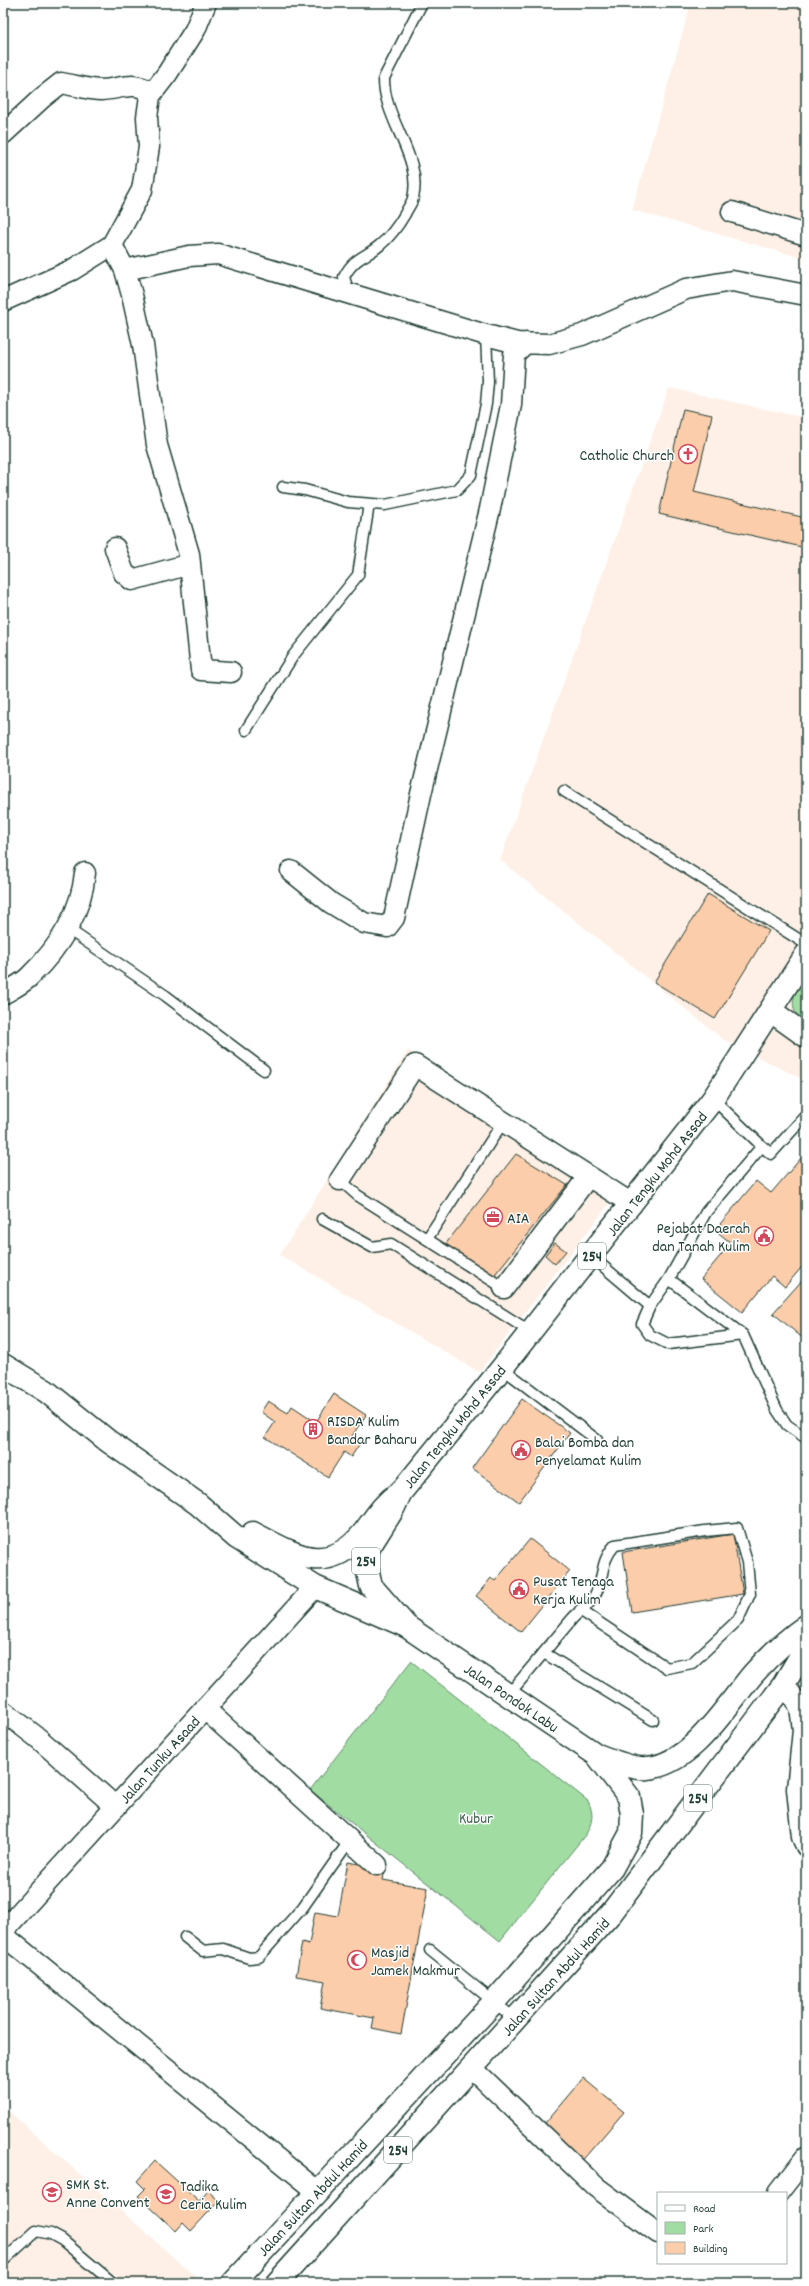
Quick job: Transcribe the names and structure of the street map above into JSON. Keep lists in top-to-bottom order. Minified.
{"streets":{"main road":["Jalan Tengku Mohd Assad","254","Jalan Pondok Labu","Jalan Sultan Abdul Hamid"],"street":["Jalan Tunku Asaad"]},"crossings":[["Jalan Tengku Mohd Assad","Jalan Pondok Labu"],["Jalan Pondok Labu","Jalan Tunku Asaad"],["Jalan Pondok Labu","Jalan Sultan Abdul Hamid"]],"parks":["Kubur"],"places":{"church":["Catholic Church"],"office":["AIA"],"public building":["Pejabat Daerah dan Tanah Kulim","Balai Bomba dan Penyelamat Kulim","Pusat Tenaga Kerja Kulim"],"building":["RISDA Kulim Bandar Baharu"],"mosque":["Masjid Jamek Makmur"],"school or university":["SMK St. Anne Convent","Tadika Ceria Kulim"]},"legend":["Road","Park","Building"]}
